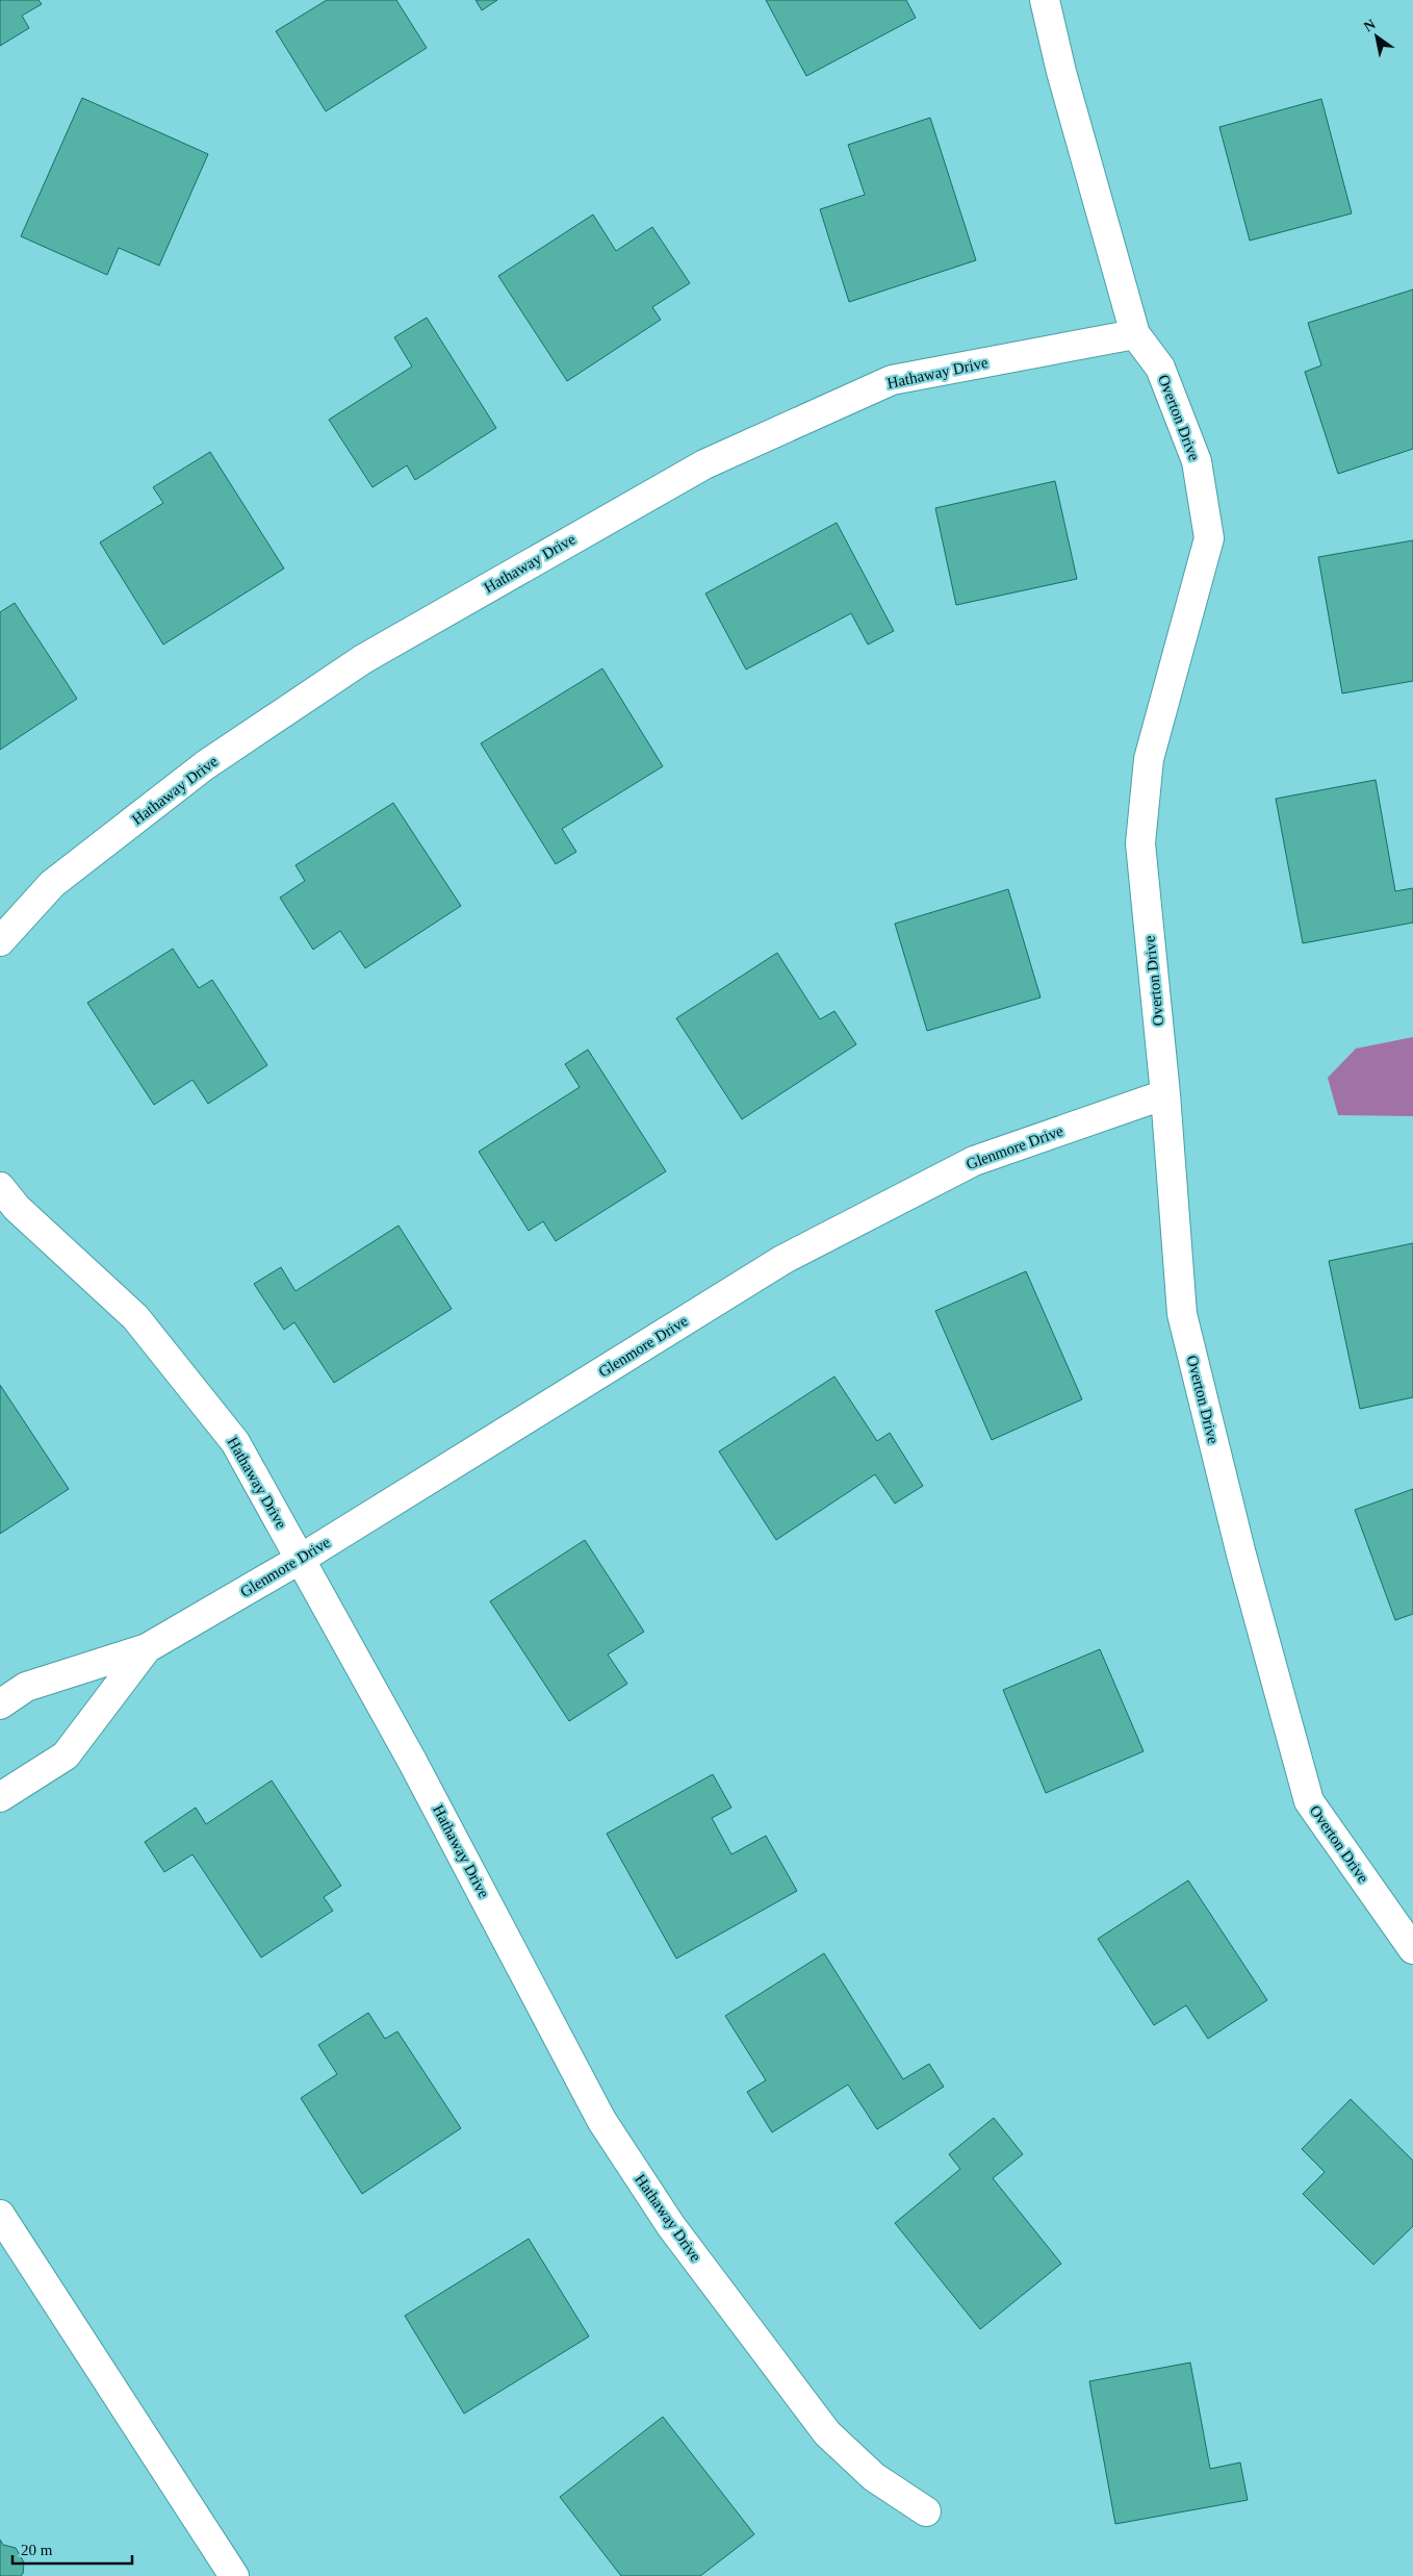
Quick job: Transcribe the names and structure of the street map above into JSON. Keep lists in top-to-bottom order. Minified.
{"streets":{"street":["Hathaway Drive","Overton Drive","Glenmore Drive"]},"crossings":[["Hathaway Drive","Overton Drive"],["Hathaway Drive","Glenmore Drive"],["Overton Drive","Glenmore Drive"]],"scale_bar":"20 m","north":"top left"}
